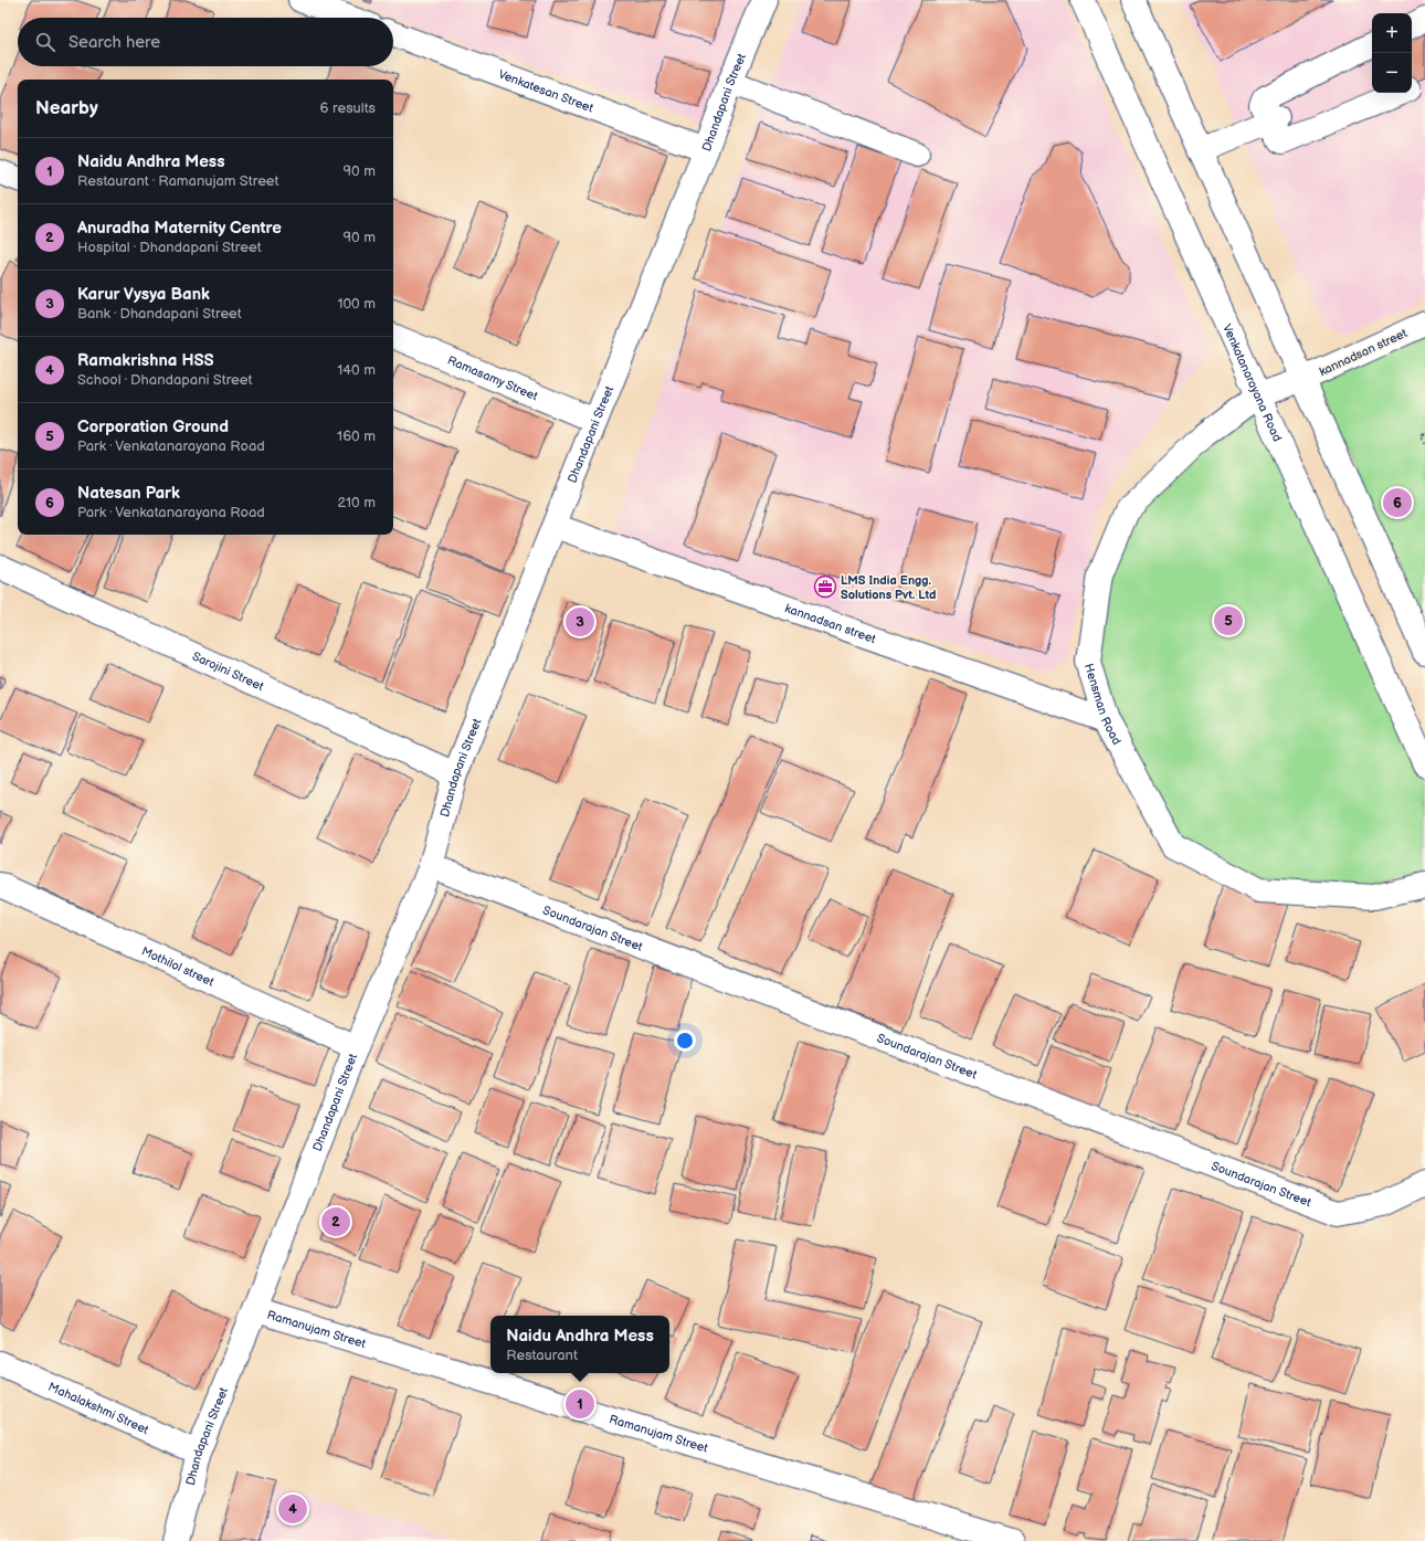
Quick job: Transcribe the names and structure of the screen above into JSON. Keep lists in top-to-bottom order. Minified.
{"streets":{"street":["Venkatesan Street","Dhandapani Street","kannadsan street","Ramasamy Street","Venkatanarayana Road","Sarojini Street","Hensman Road","Soundarajan Street","Mothilol street","Ramanujam Street","Mahalakshmi Street"]},"crossings":[["Venkatesan Street","Dhandapani Street"],["Dhandapani Street","kannadsan street"],["Dhandapani Street","Ramasamy Street"],["Dhandapani Street","Sarojini Street"],["Dhandapani Street","Soundarajan Street"],["Dhandapani Street","Mothilol street"],["Dhandapani Street","Ramanujam Street"],["Dhandapani Street","Mahalakshmi Street"],["kannadsan street","Hensman Road"],["Venkatanarayana Road","Hensman Road"]],"places":{"office":["LMS India Engg. Solutions Pvt. Ltd"]},"page":{"map_buttons":["+","−"],"search":"Search here","heading":["Nearby","6 results"],"list":[{"mark":"1","name":"Naidu Andhra Mess","note":"Restaurant · Ramanujam Street","value":"90 m"},{"mark":"2","name":"Anuradha Maternity Centre","note":"Hospital · Dhandapani Street","value":"90 m"},{"mark":"3","name":"Karur Vysya Bank","note":"Bank · Dhandapani Street","value":"100 m"},{"mark":"4","name":"Ramakrishna HSS","note":"School · Dhandapani Street","value":"140 m"},{"mark":"5","name":"Corporation Ground","note":"Park · Venkatanarayana Road","value":"160 m"},{"mark":"6","name":"Natesan Park","note":"Park · Venkatanarayana Road","value":"210 m"}],"pins":["6","5","3","2","1","4"],"popup":["Naidu Andhra Mess","Restaurant"]}}
